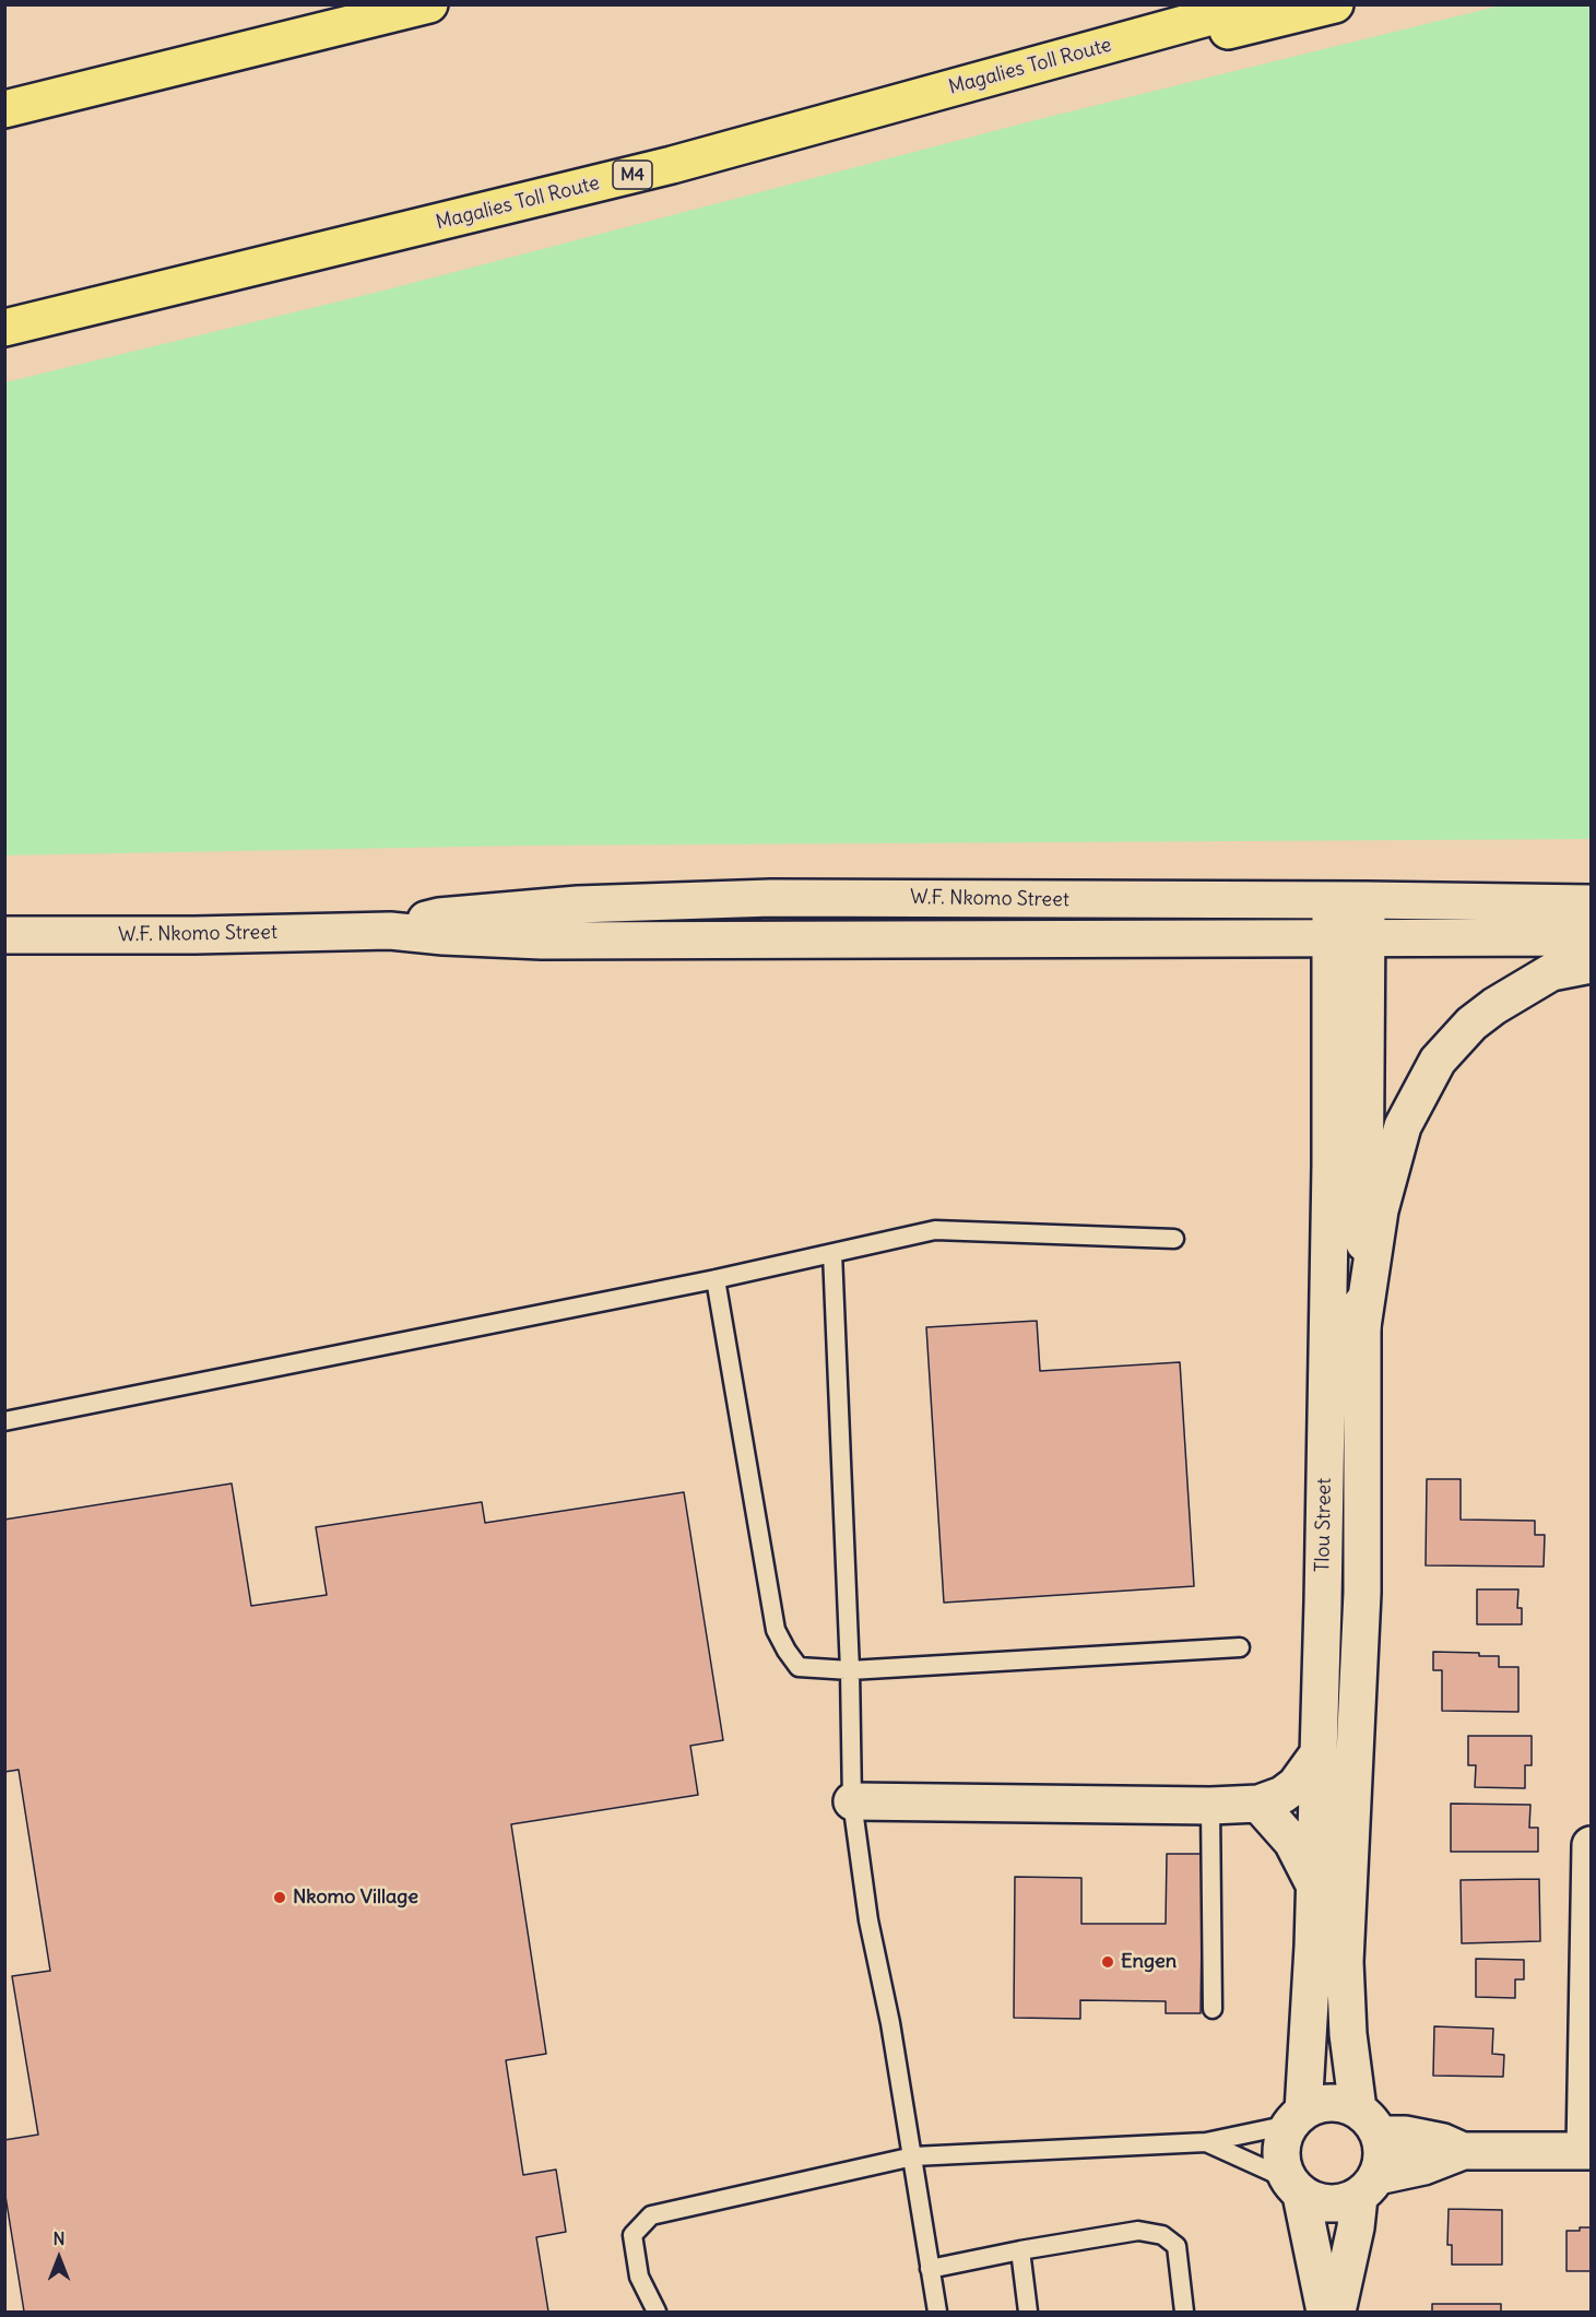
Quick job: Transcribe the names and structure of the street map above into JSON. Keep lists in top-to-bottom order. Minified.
{"streets":{"highway":["Magalies Toll Route","M4"],"street":["W.F. Nkomo Street","Tlou Street"]},"crossings":[["W.F. Nkomo Street","Tlou Street"]],"places":["Nkomo Village","Engen"],"north":"top"}
